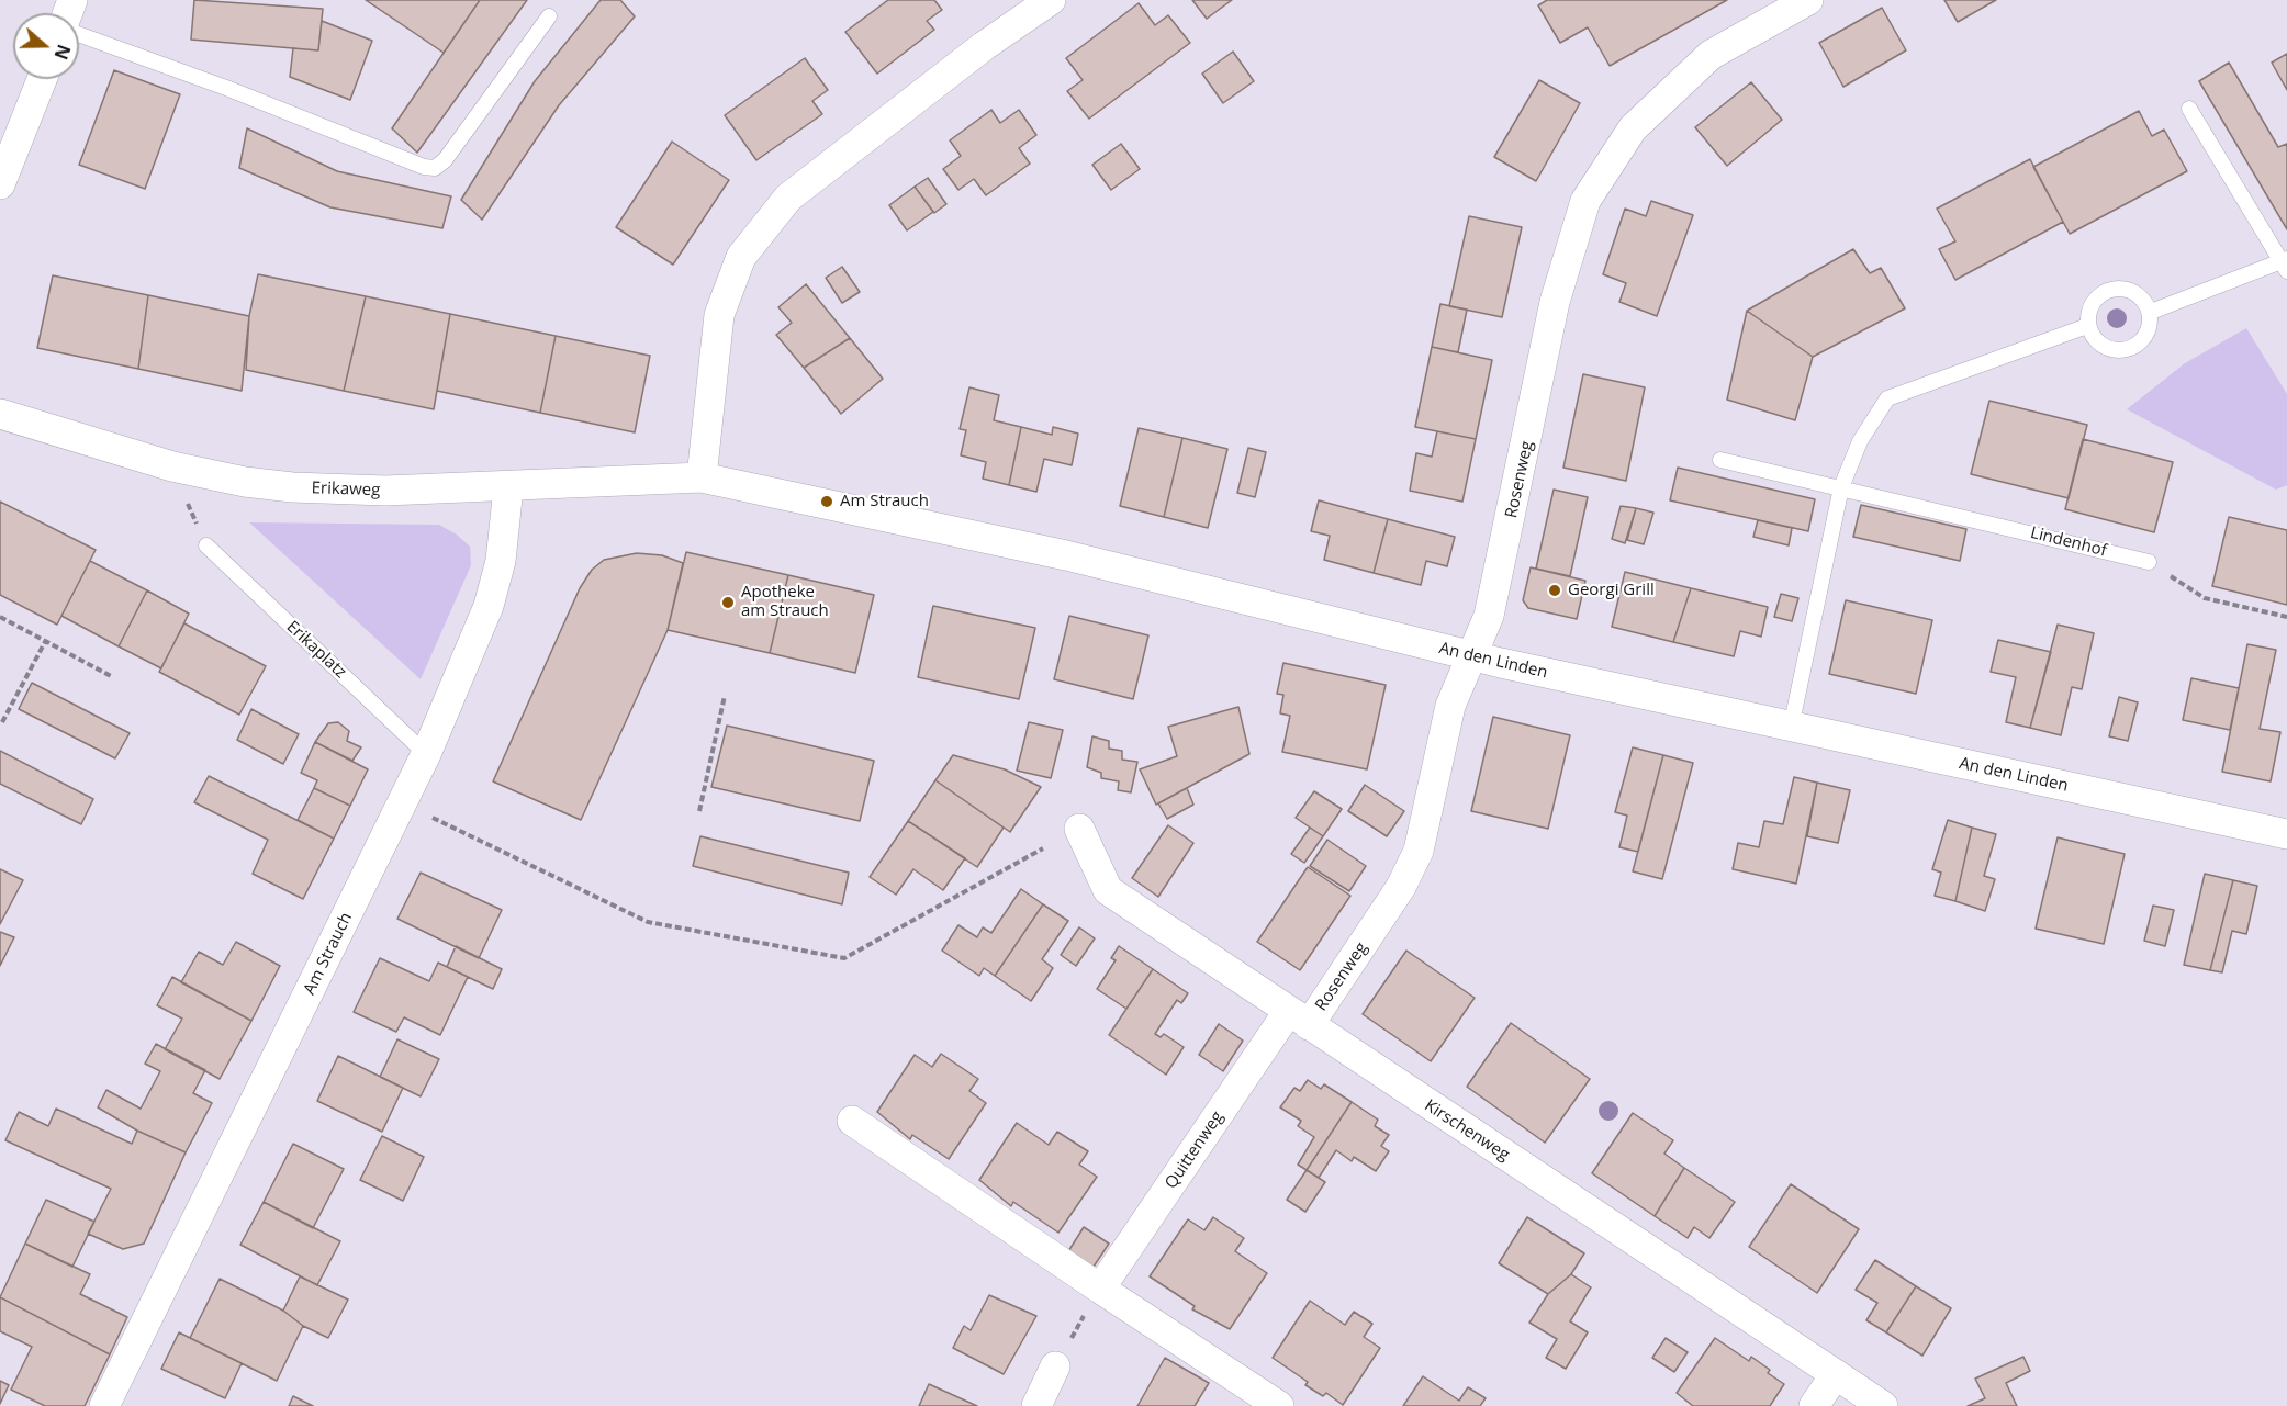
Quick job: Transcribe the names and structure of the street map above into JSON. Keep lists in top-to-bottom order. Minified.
{"streets":{"street":["Rosenweg","Erikaweg","An den Linden","Am Strauch","Kirschenweg","Quittenweg"],"lane":["Lindenhof","Erikaplatz"]},"crossings":[["Rosenweg","An den Linden"],["Rosenweg","Kirschenweg"],["Rosenweg","Quittenweg"],["Erikaweg","An den Linden"],["Erikaweg","Am Strauch"],["Erikaplatz","Am Strauch"],["Kirschenweg","Quittenweg"]],"places":["Am Strauch","Georgi Grill","Apotheke am Strauch"],"north":"right"}
